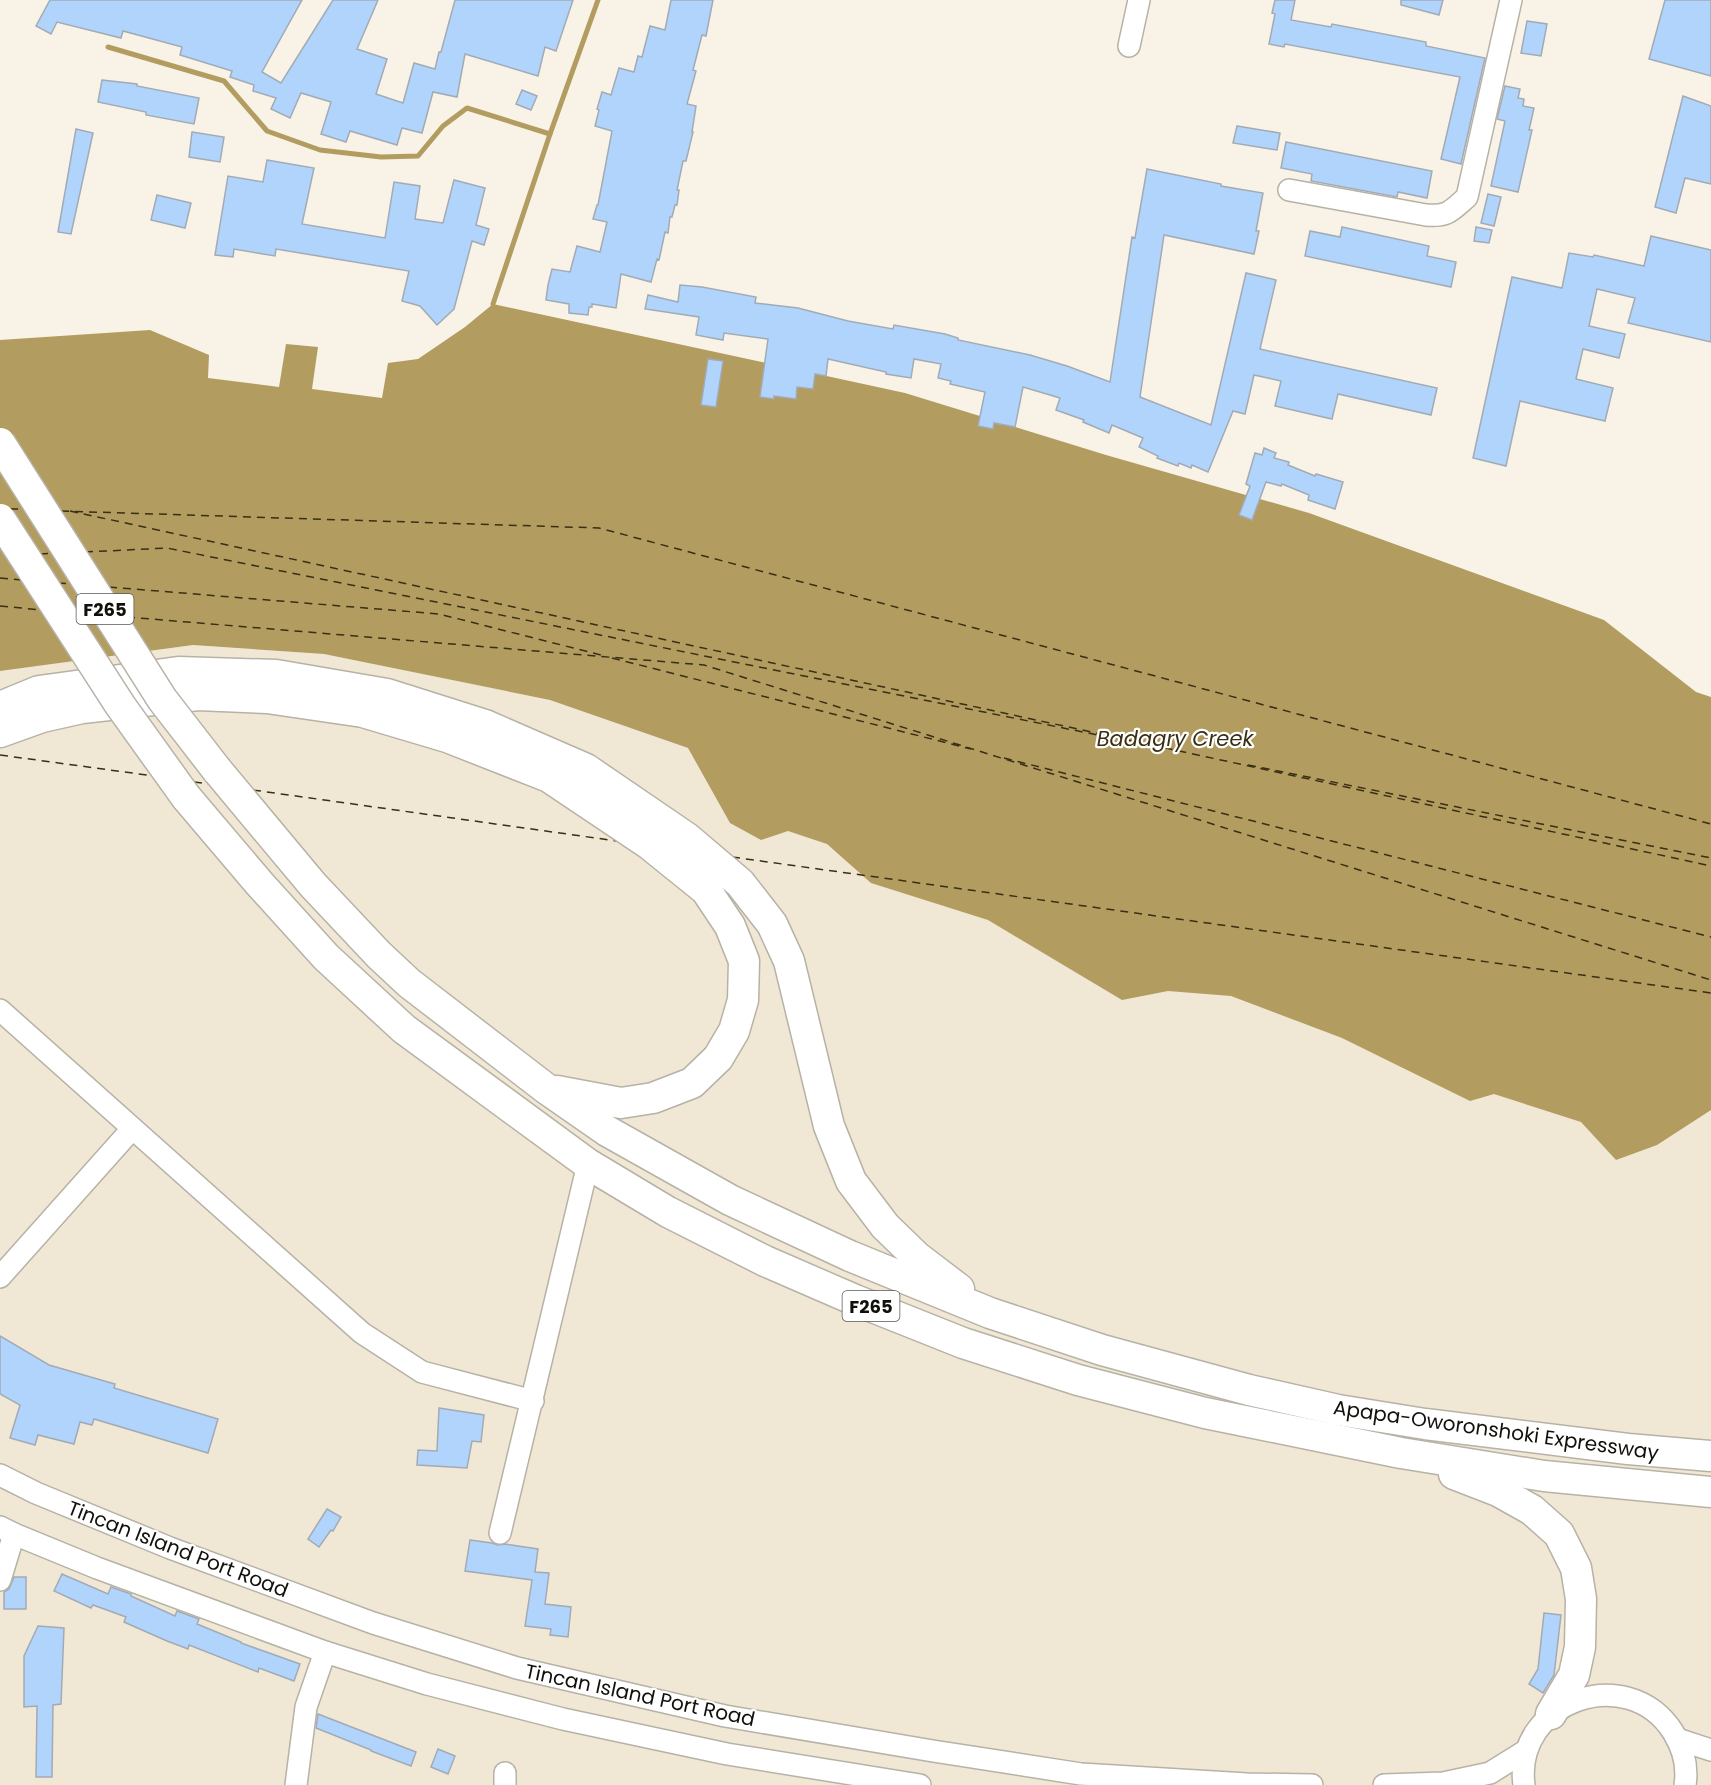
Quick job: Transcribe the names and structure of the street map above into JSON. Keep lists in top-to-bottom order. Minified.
{"streets":{"highway":["F265","Apapa-Oworonshoki Expressway"],"street":["Tincan Island Port Road"]},"water":["Badagry Creek"]}
